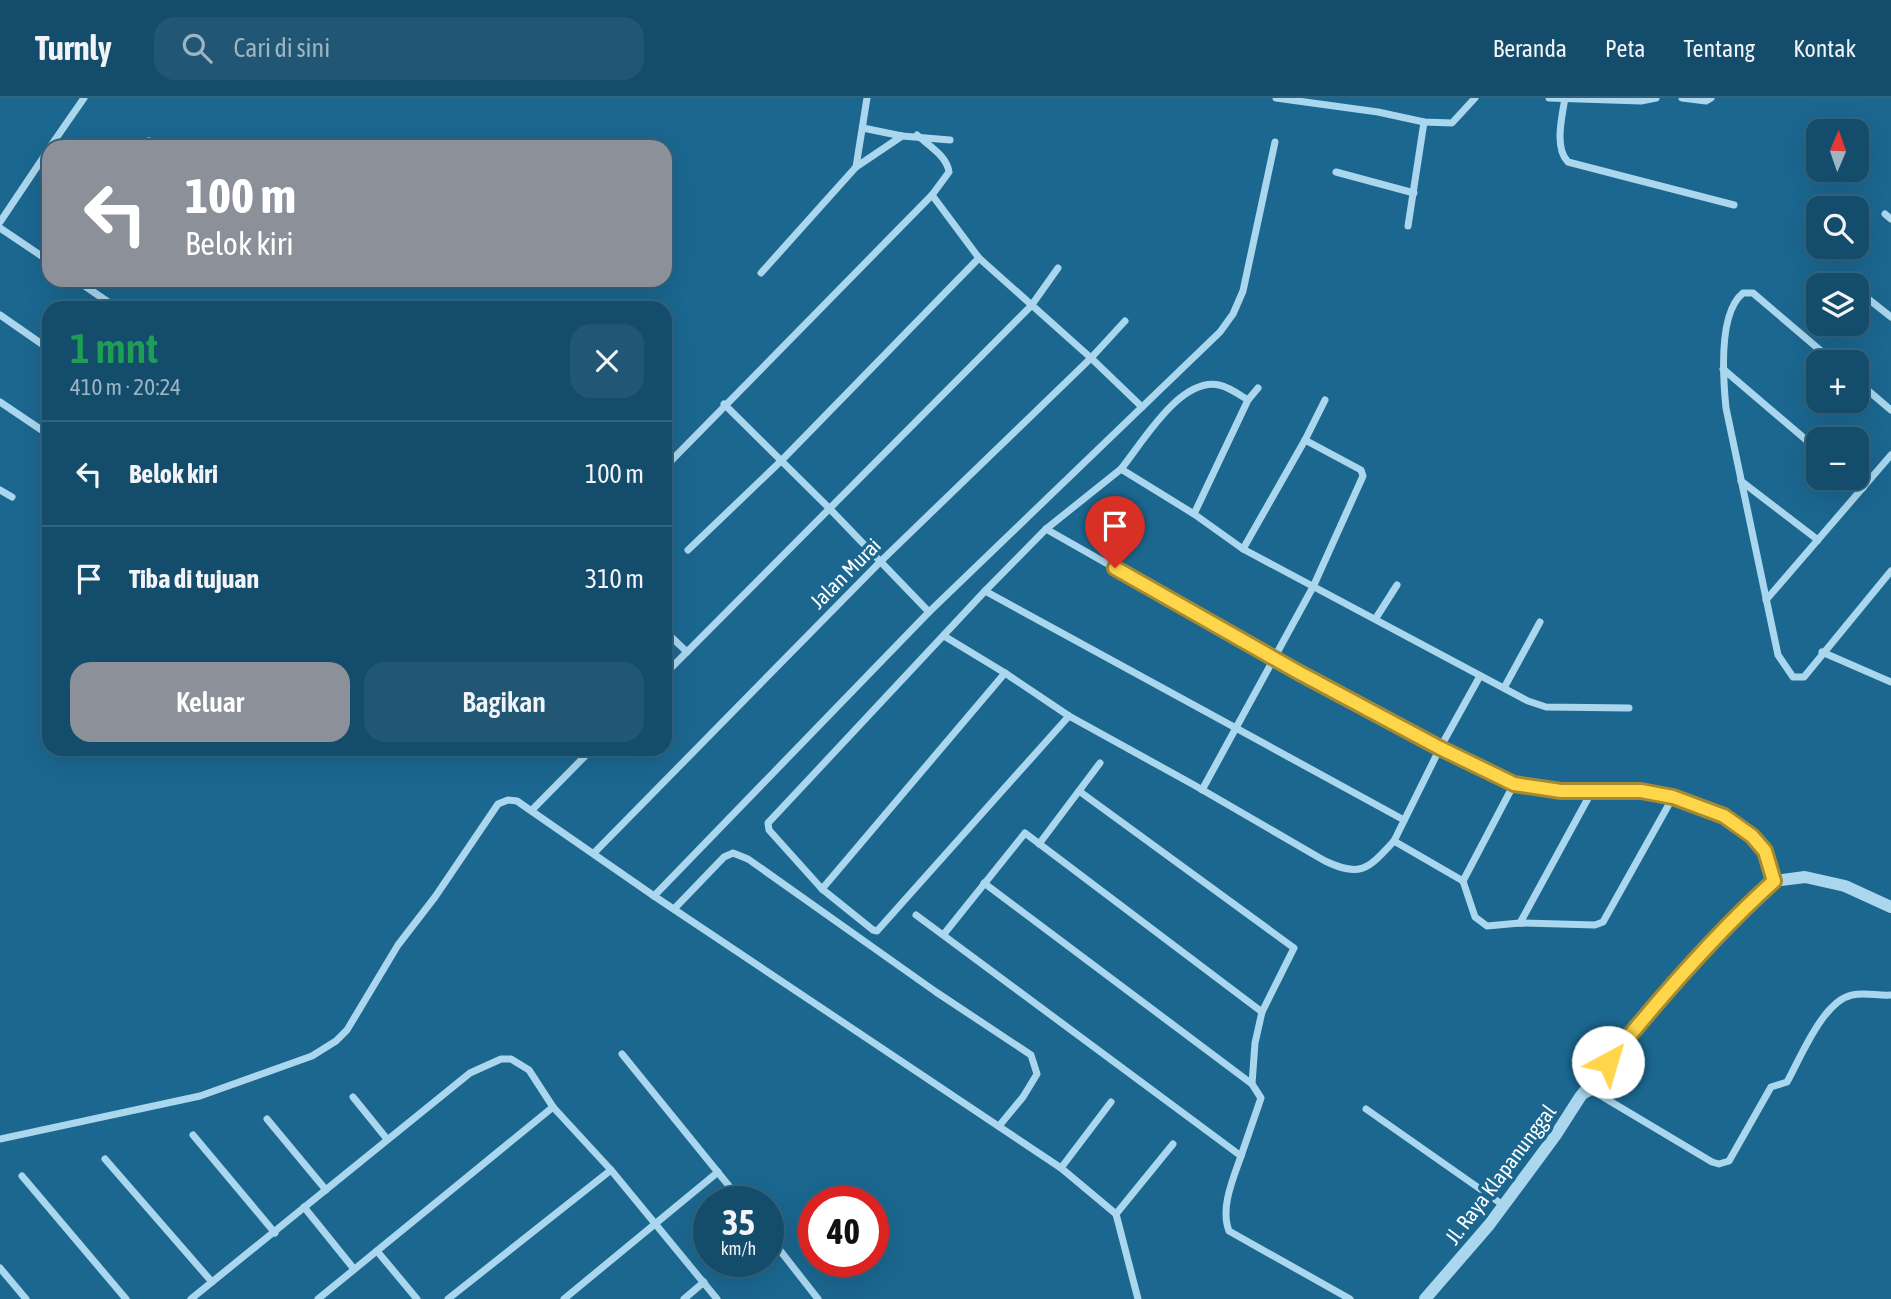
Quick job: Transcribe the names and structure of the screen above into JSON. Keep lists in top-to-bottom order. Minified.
{"streets":{"street":["Jalan Murai","Jl. Raya Klapanunggal"]},"north":"top","page":{"header":"Turnly","search":"Cari di sini","nav":["Beranda","Peta","Tentang","Kontak"],"map_buttons":["+","−"],"turn":["100 m","Belok kiri"],"heading":["1 mnt","410 m · 20:24"],"list":[{"name":"Belok kiri","value":"100 m"},{"name":"Tiba di tujuan","value":"310 m"}],"buttons":["Keluar","Bagikan"],"speed":"35 km/h","limit":"40"}}
